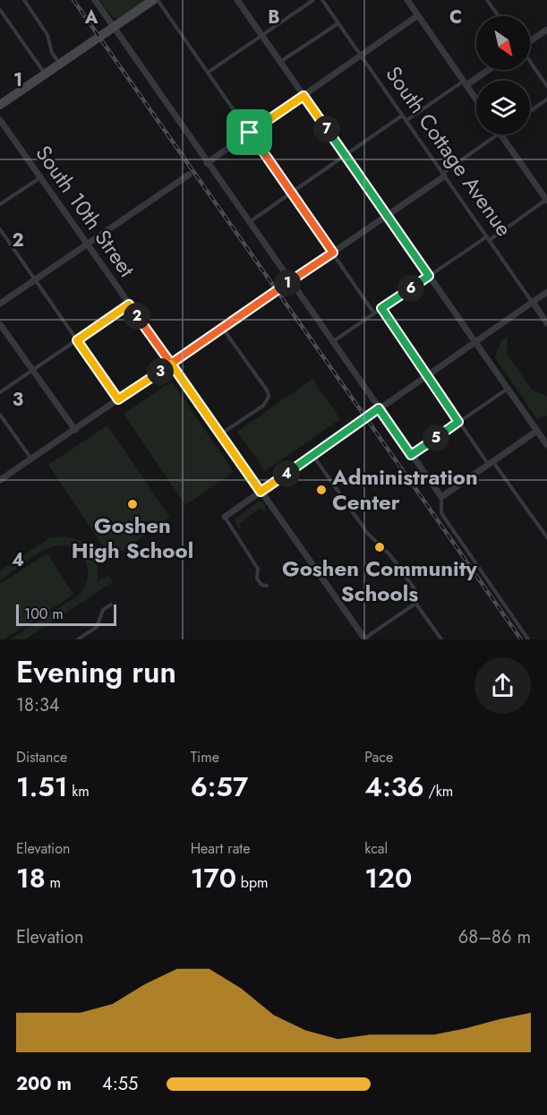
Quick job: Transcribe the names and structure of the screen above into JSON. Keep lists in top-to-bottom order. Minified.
{"streets":{"street":["South Cottage Avenue","South 10th Street"]},"places":["Administration Center","Goshen High School","Goshen Community Schools"],"scale_bar":"100 m","north":"bottom right","page":{"pins":["7","1","6","2","3","5","4"],"scale":"100 m","heading":["Evening run","18:34"],"stats":[["Distance","1.51 km"],["Time","6:57"],["Pace","4:36 /km"],["Elevation","18 m"],["Heart rate","170 bpm"],["kcal","120"]],"chart":["Elevation","68–86 m"],"list":[{"name":"200 m","note":"4:55"}]},"grid":{"columns":["A","B","C"],"rows":["1","2","3","4"]}}
